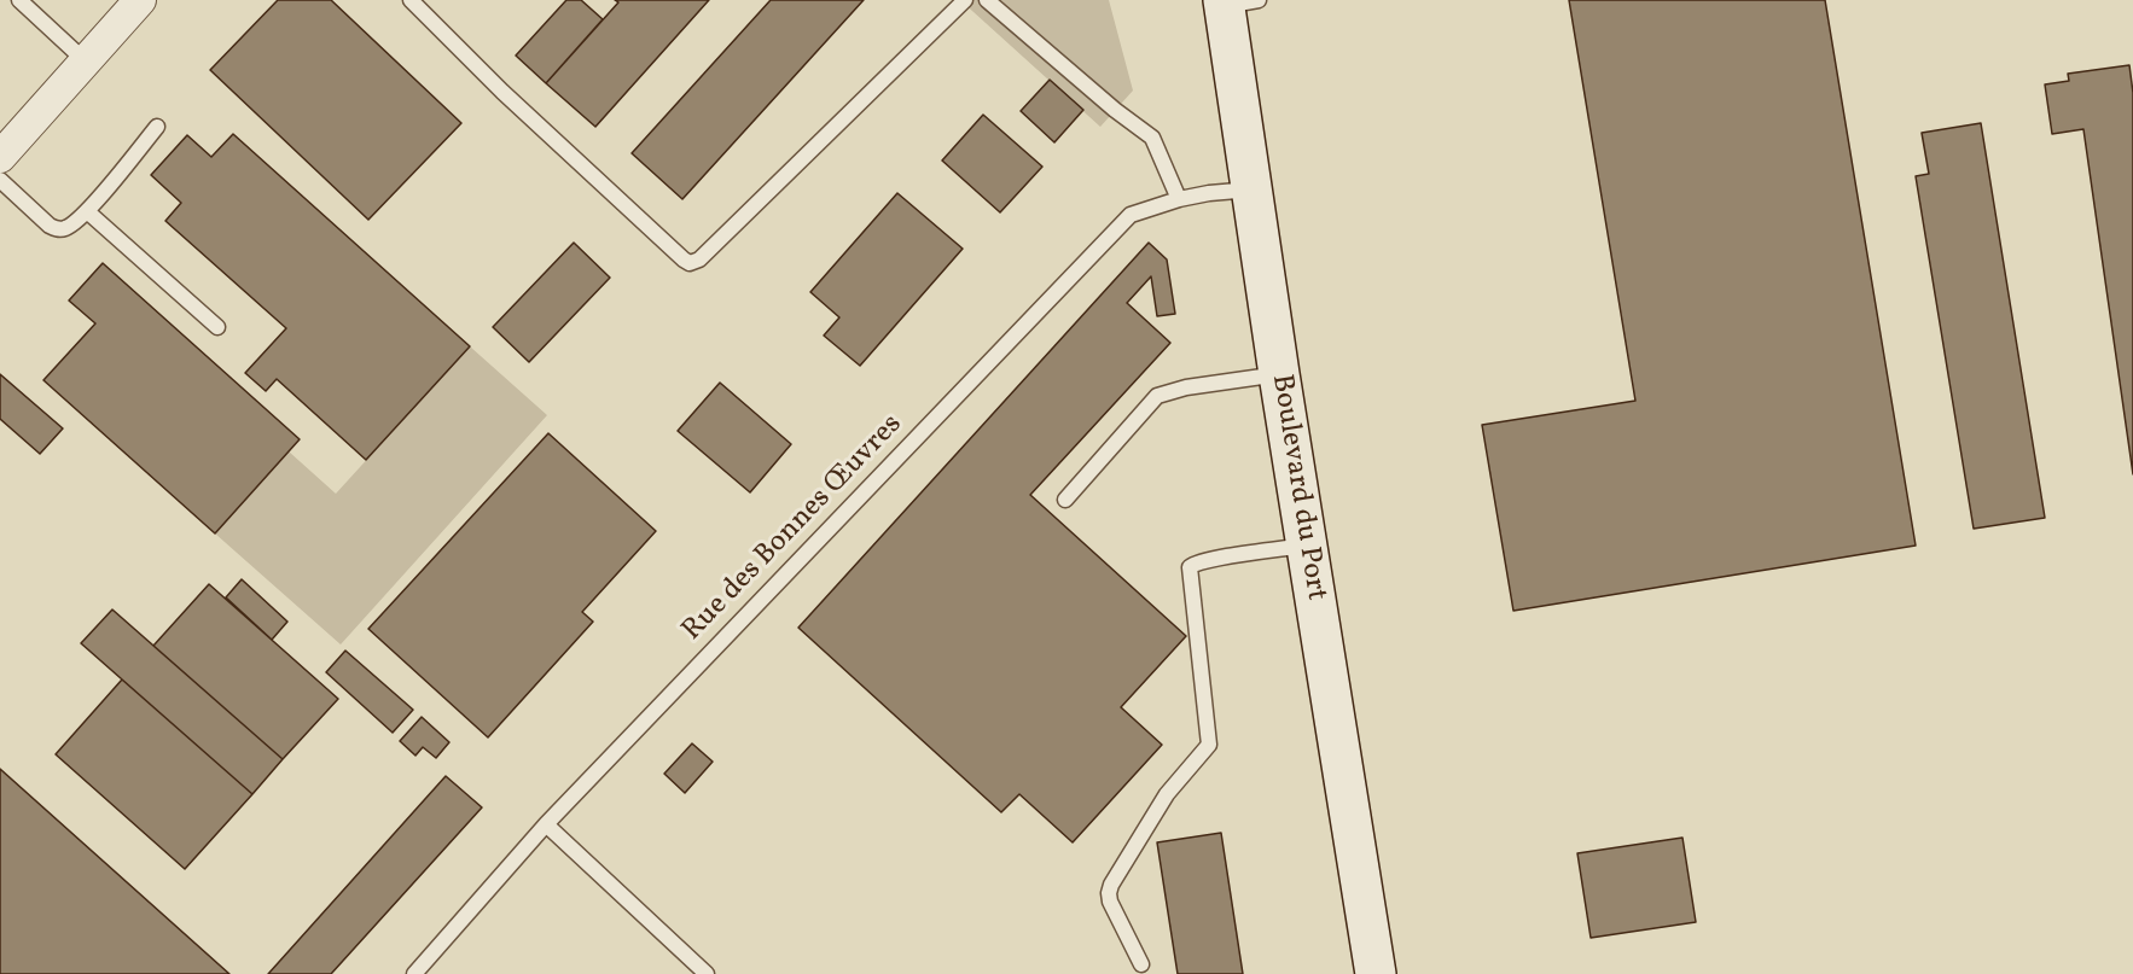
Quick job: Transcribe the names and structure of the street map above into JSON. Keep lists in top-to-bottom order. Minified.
{"streets":{"main road":["Boulevard du Port"],"lane":["Rue des Bonnes Œuvres"]},"crossings":[["Boulevard du Port","Rue des Bonnes Œuvres"]]}
